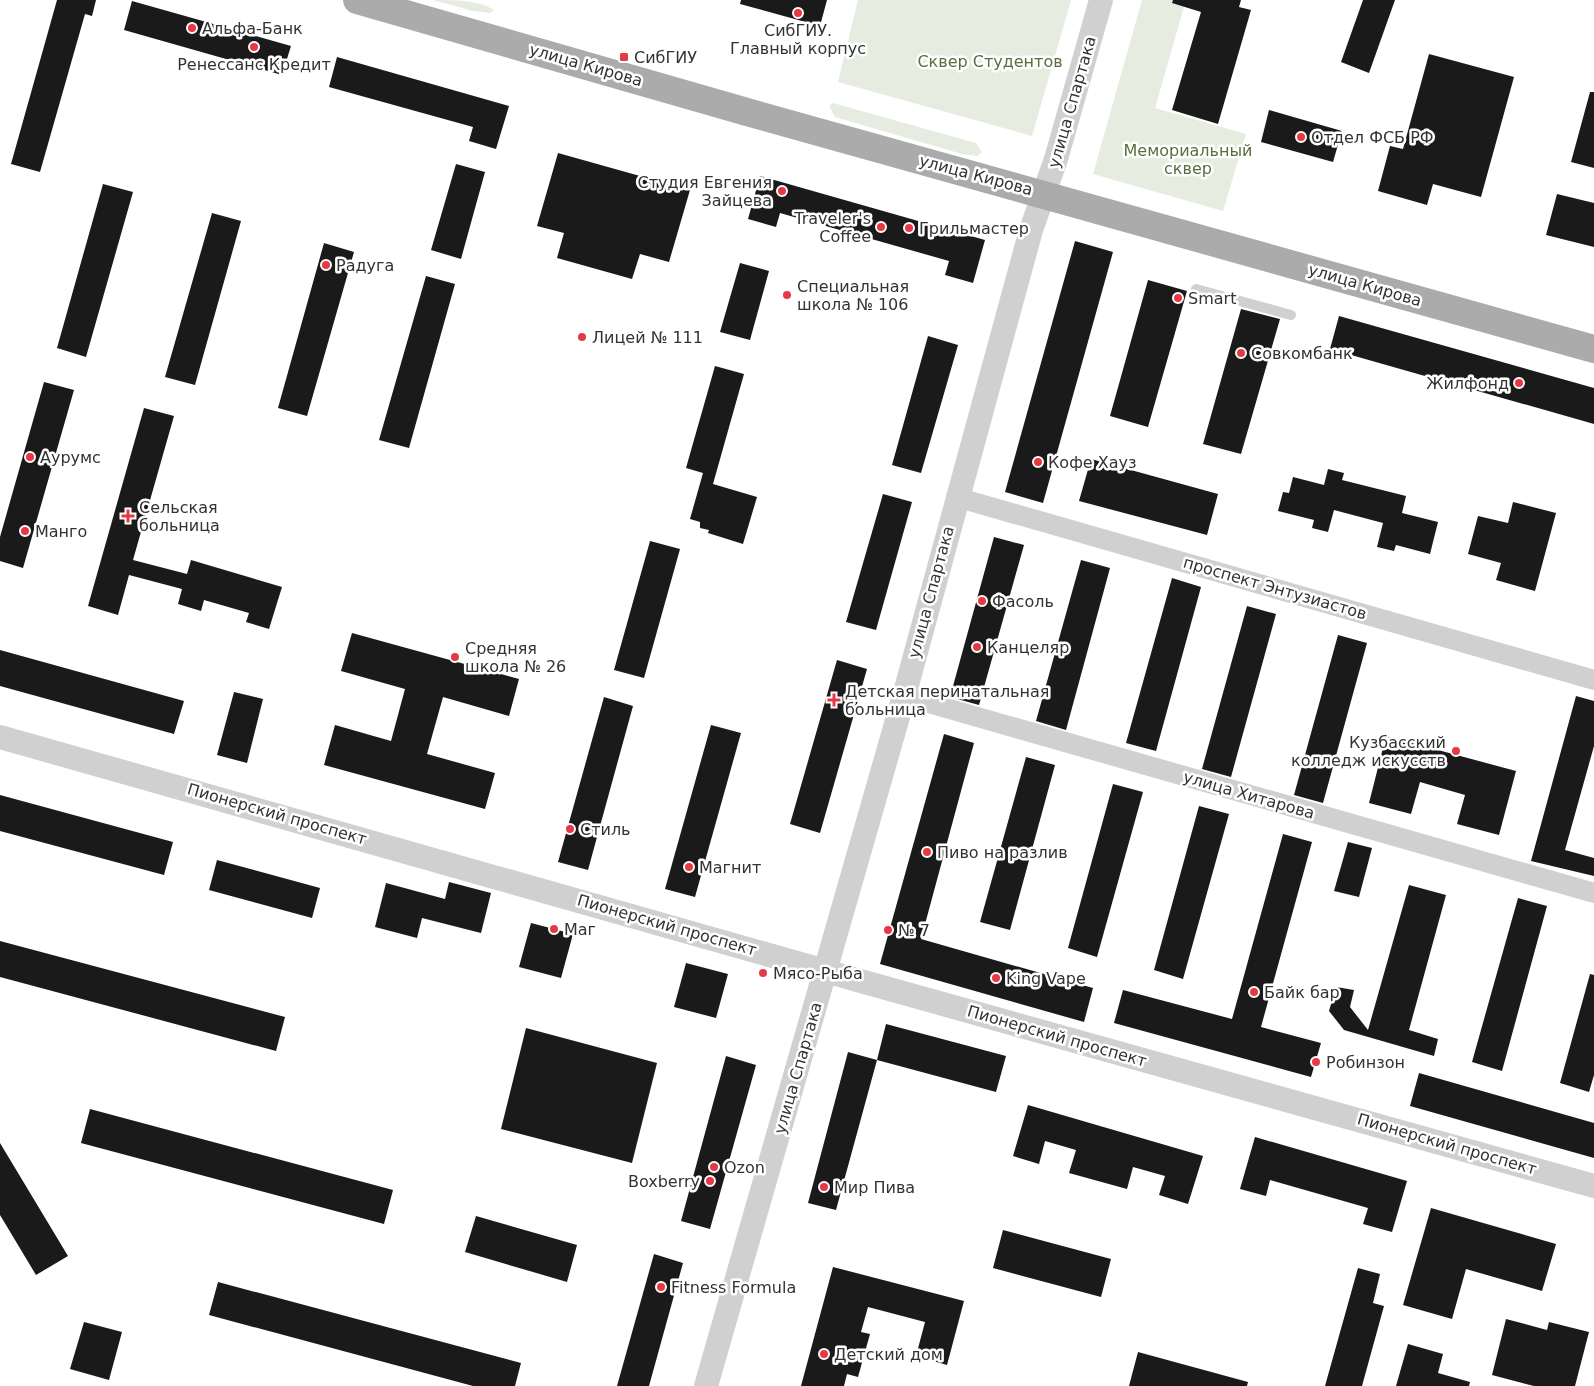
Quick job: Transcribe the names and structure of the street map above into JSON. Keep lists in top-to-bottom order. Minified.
{"streets":{"main road":["улица Кирова"],"street":["улица Спартака","проспект Энтузиастов","улица Хитарова","Пионерский проспект"]},"crossings":[["улица Кирова","улица Спартака"],["улица Спартака","проспект Энтузиастов"],["улица Спартака","улица Хитарова"],["улица Спартака","Пионерский проспект"]],"parks":["Сквер Студентов","Мемориальный сквер"],"places":{"other":["СибГИУ. Главный корпус","Альфа-Банк","Ренессанс Кредит","Отдел ФСБ РФ","Студия Евгения Зайцева","Traveler's Coffee","Грильмастер","Радуга","Специальная школа № 106","Smart","Лицей № 111","Совкомбанк","Жилфонд","Аурумс","Кофе Хауз","Манго","Фасоль","Канцеляр","Средняя школа № 26","Кузбасский колледж искусств","Стиль","Пиво на разлив","Магнит","Маг","№ 7","Мясо-Рыба","King Vape","Байк бар","Робинзон","Ozon","Boxberry","Мир Пива","Fitness Formula","Детский дом"],"transit":["СибГИУ"],"health":["Сельская больница","Детская перинатальная больница"]}}
